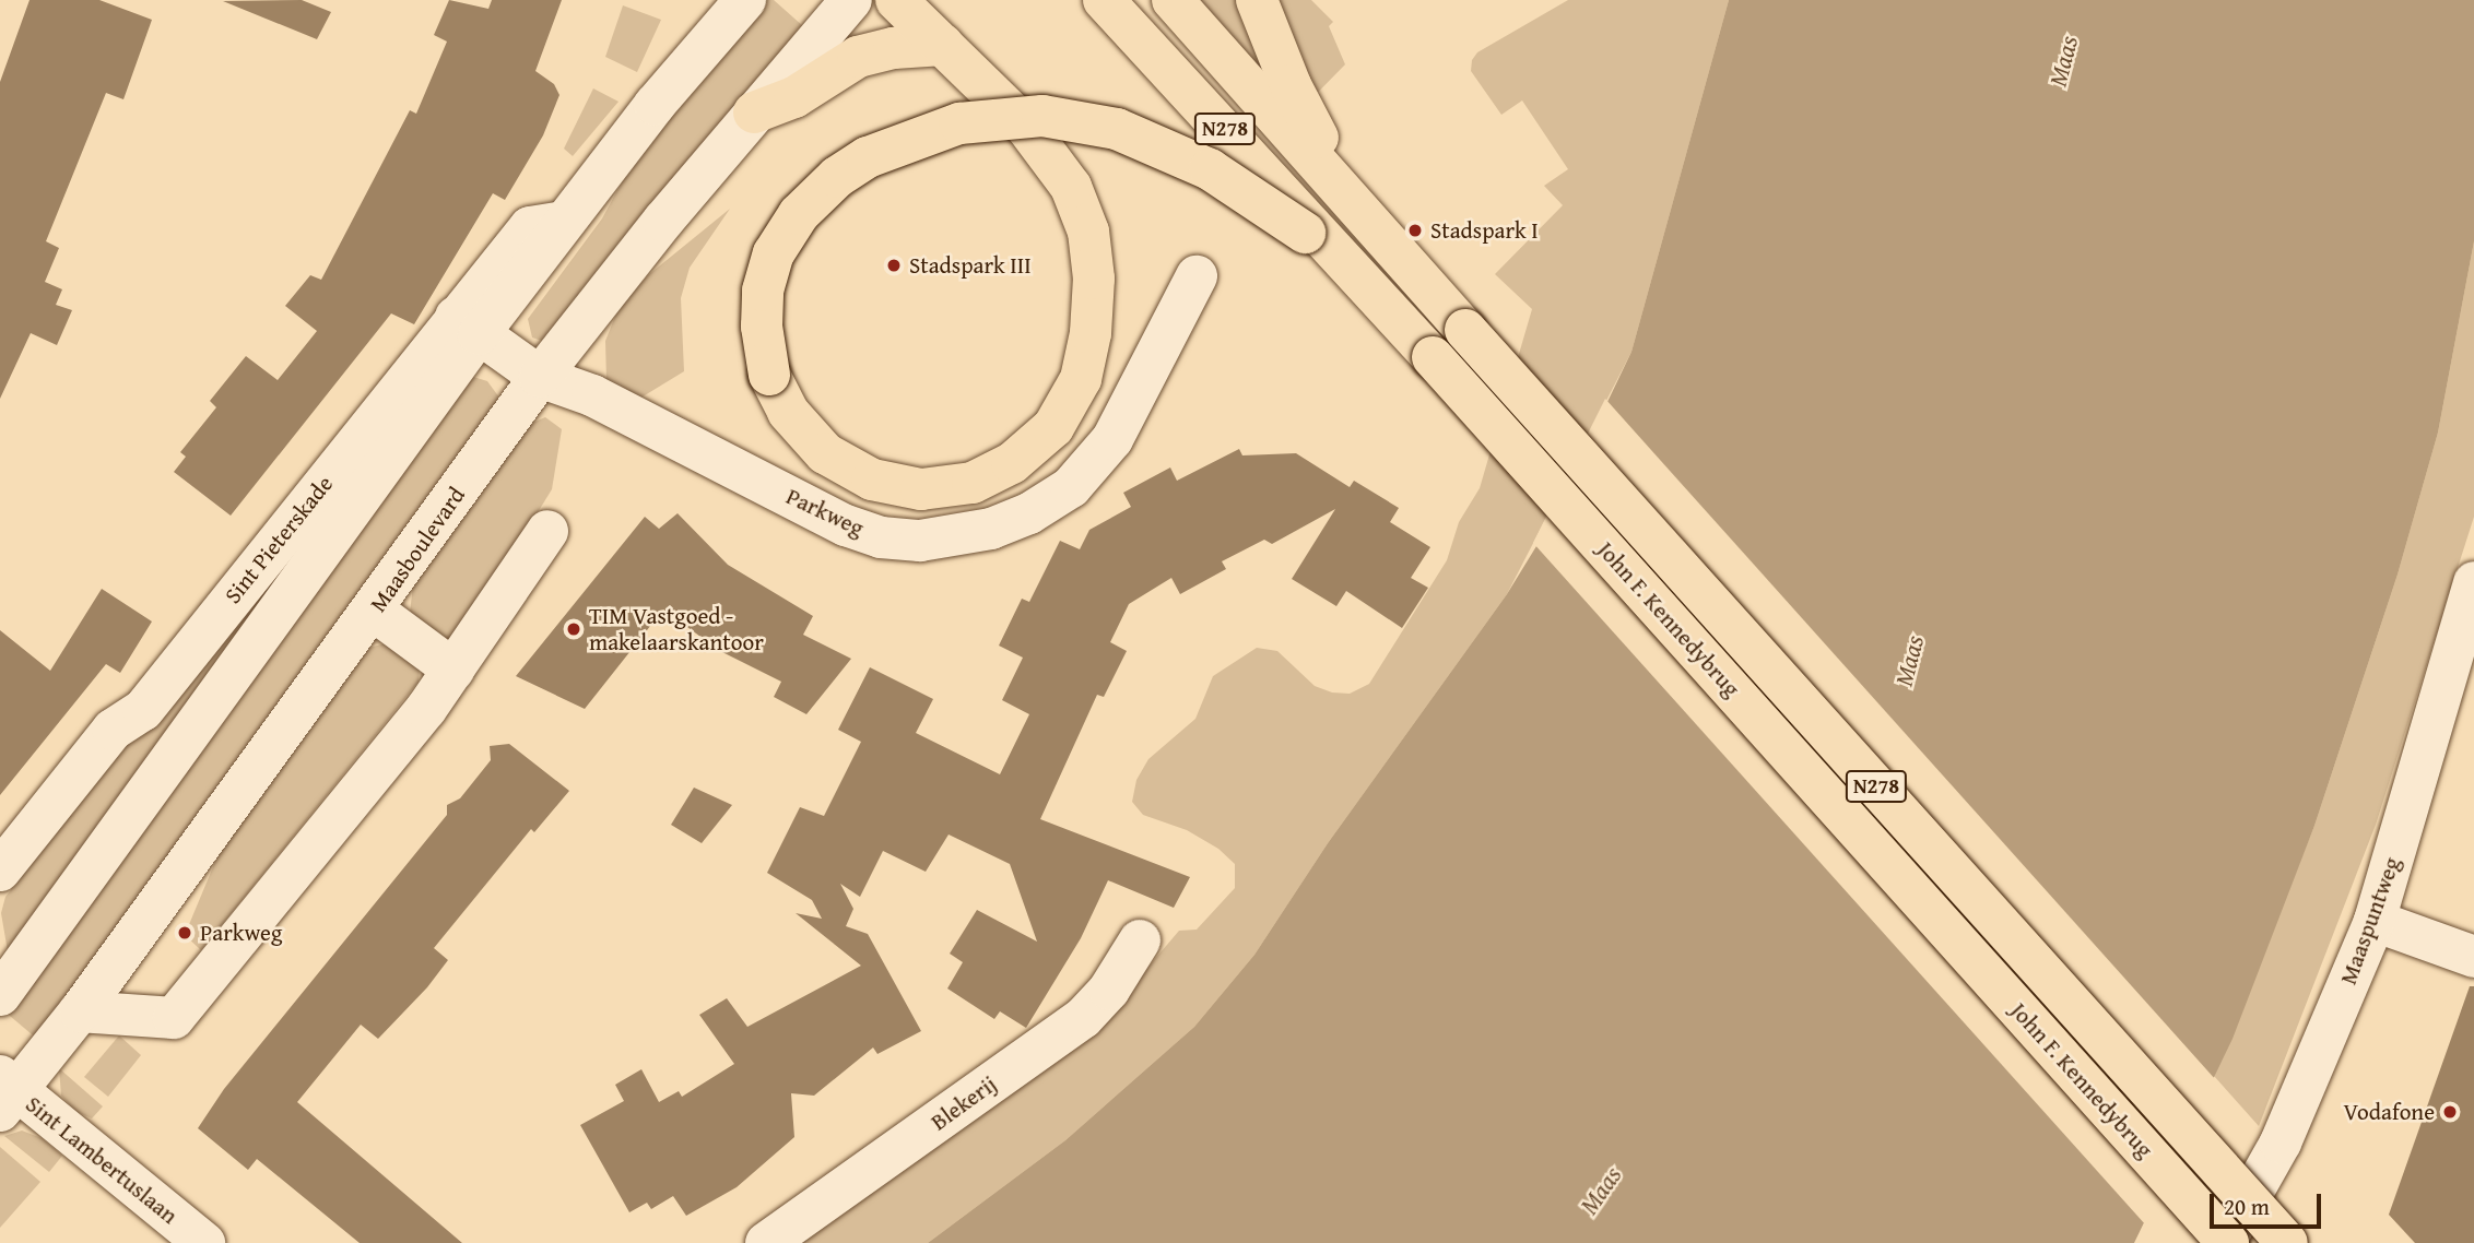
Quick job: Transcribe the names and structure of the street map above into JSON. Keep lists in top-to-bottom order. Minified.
{"streets":{"main road":["N278","John F. Kennedybrug"],"street":["Parkweg","Sint Pieterskade","Maasboulevard","Maaspuntweg","Blekerij","Sint Lambertuslaan"]},"crossings":[["Parkweg","Sint Pieterskade"],["Parkweg","Maasboulevard"],["Maasboulevard","Sint Lambertuslaan"],["John F. Kennedybrug","Maaspuntweg"]],"water":["Maas"],"places":["Stadspark I","Stadspark III","TIM Vastgoed - makelaarskantoor","Parkweg","Vodafone"],"scale_bar":"20 m"}
